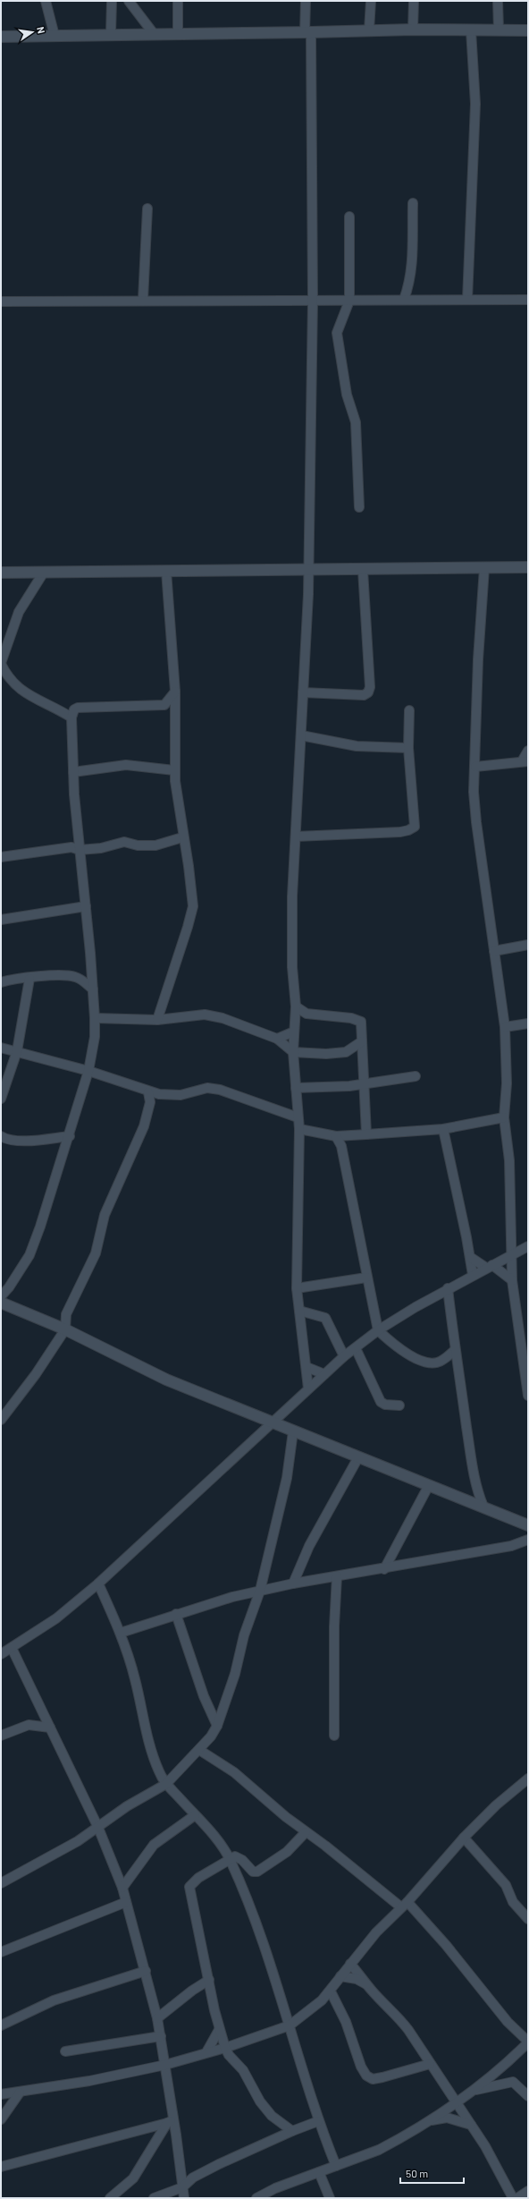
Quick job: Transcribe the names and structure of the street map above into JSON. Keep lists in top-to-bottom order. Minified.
{"scale_bar":"50 m","north":"right"}
